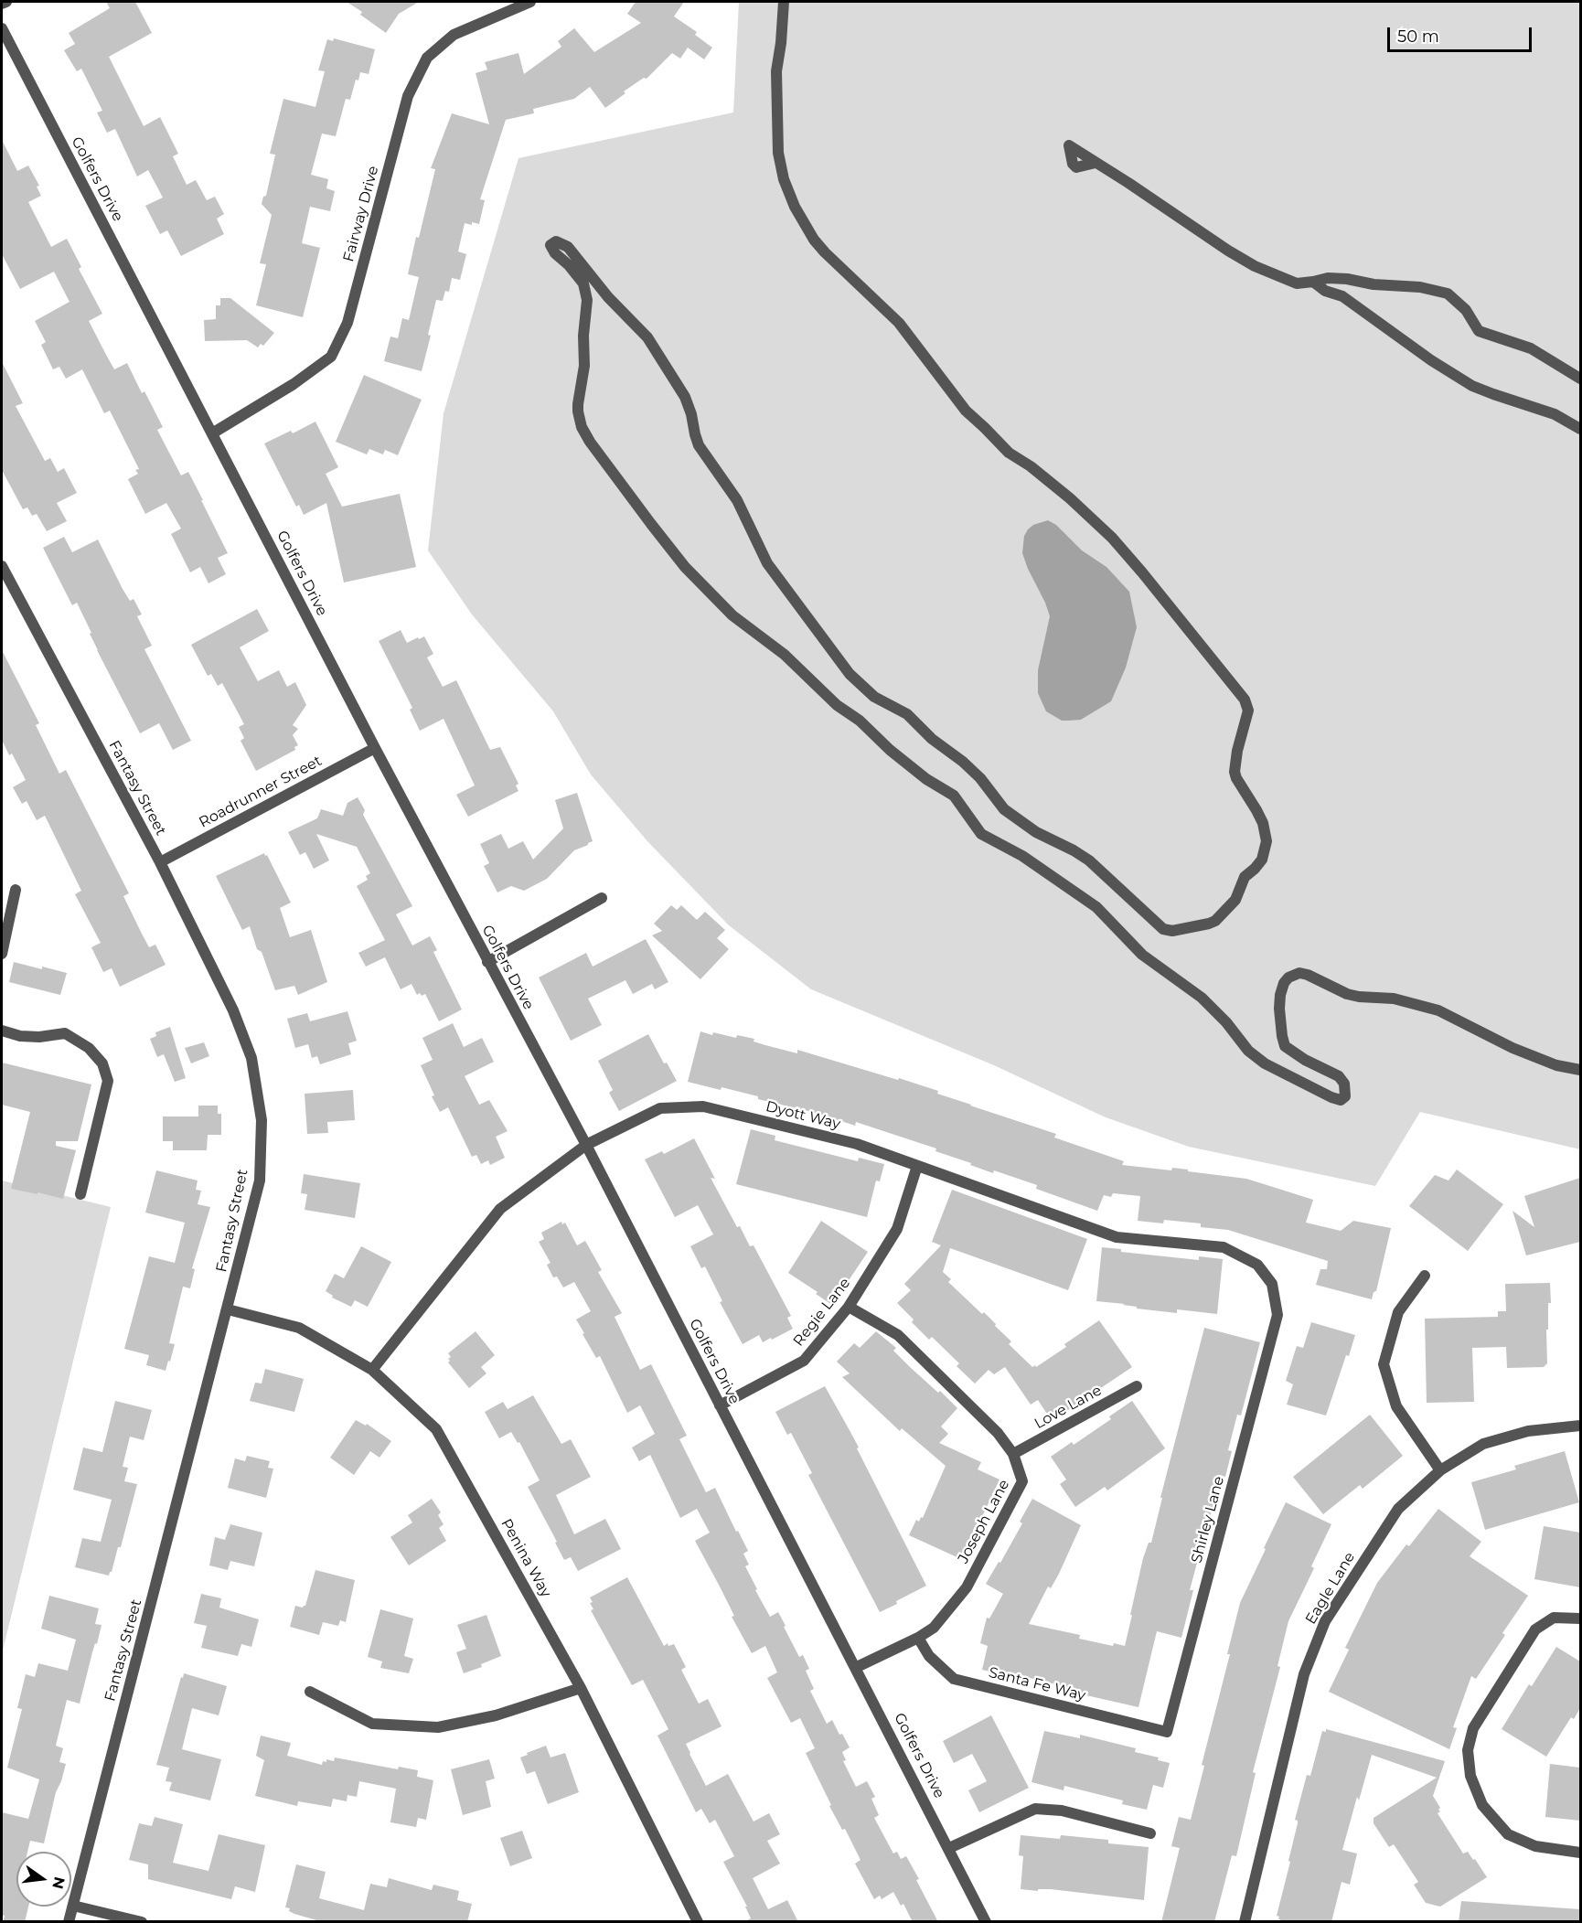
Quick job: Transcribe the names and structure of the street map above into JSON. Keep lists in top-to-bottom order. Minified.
{"streets":{"street":["Golfers Drive","Fairway Drive","Fantasy Street","Roadrunner Street","Dyott Way","Regie Lane","Love Lane","Shirley Lane","Joseph Lane","Penina Way","Eagle Lane","Santa Fe Way"]},"crossings":[["Golfers Drive","Fairway Drive"],["Golfers Drive","Roadrunner Street"],["Golfers Drive","Dyott Way"],["Golfers Drive","Regie Lane"],["Golfers Drive","Joseph Lane"],["Fantasy Street","Roadrunner Street"],["Fantasy Street","Penina Way"],["Dyott Way","Regie Lane"],["Dyott Way","Shirley Lane"],["Dyott Way","Penina Way"],["Regie Lane","Joseph Lane"],["Love Lane","Joseph Lane"],["Shirley Lane","Santa Fe Way"],["Joseph Lane","Santa Fe Way"]],"scale_bar":"50 m","north":"right"}
